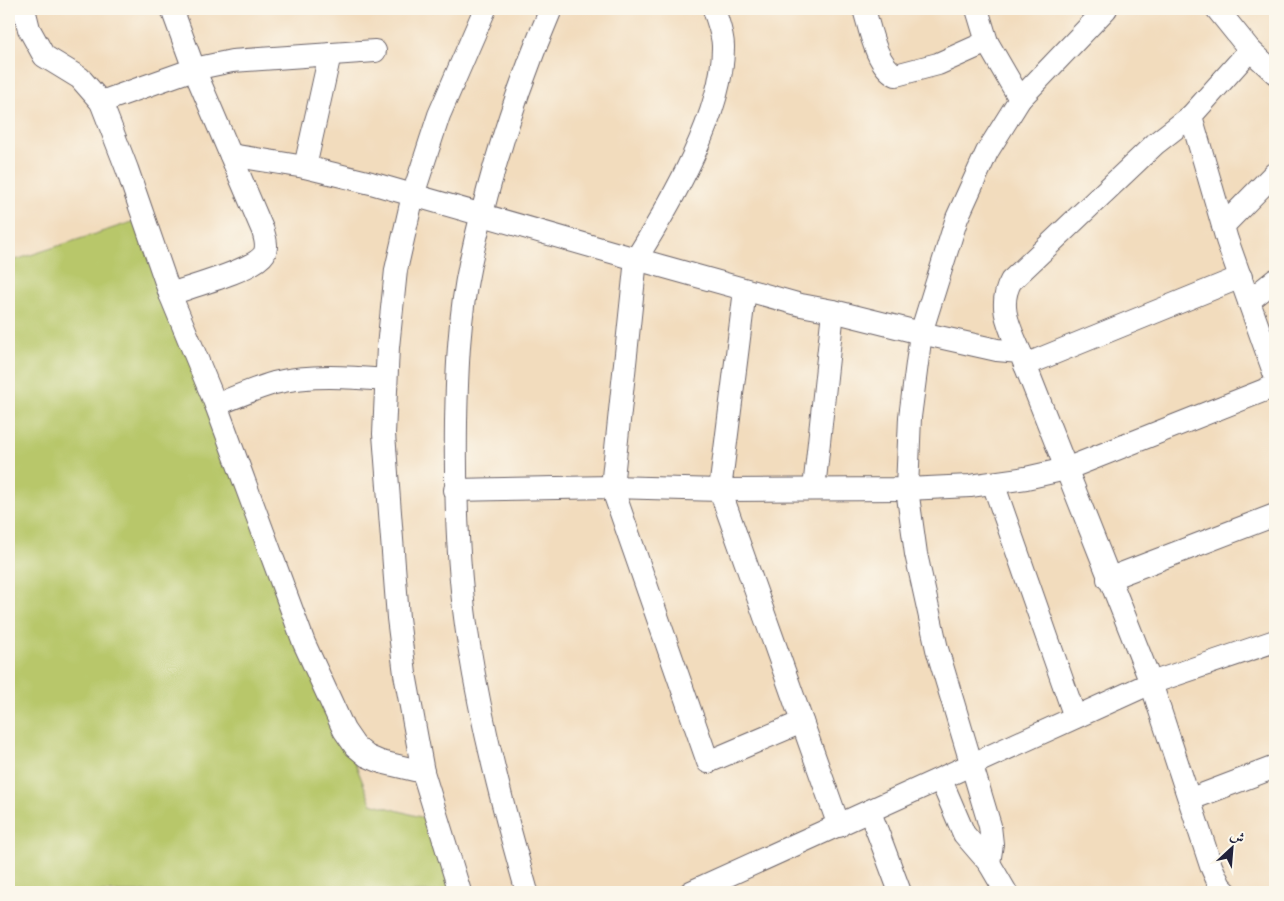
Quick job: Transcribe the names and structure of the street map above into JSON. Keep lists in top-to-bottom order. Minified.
{"north":"top right"}
